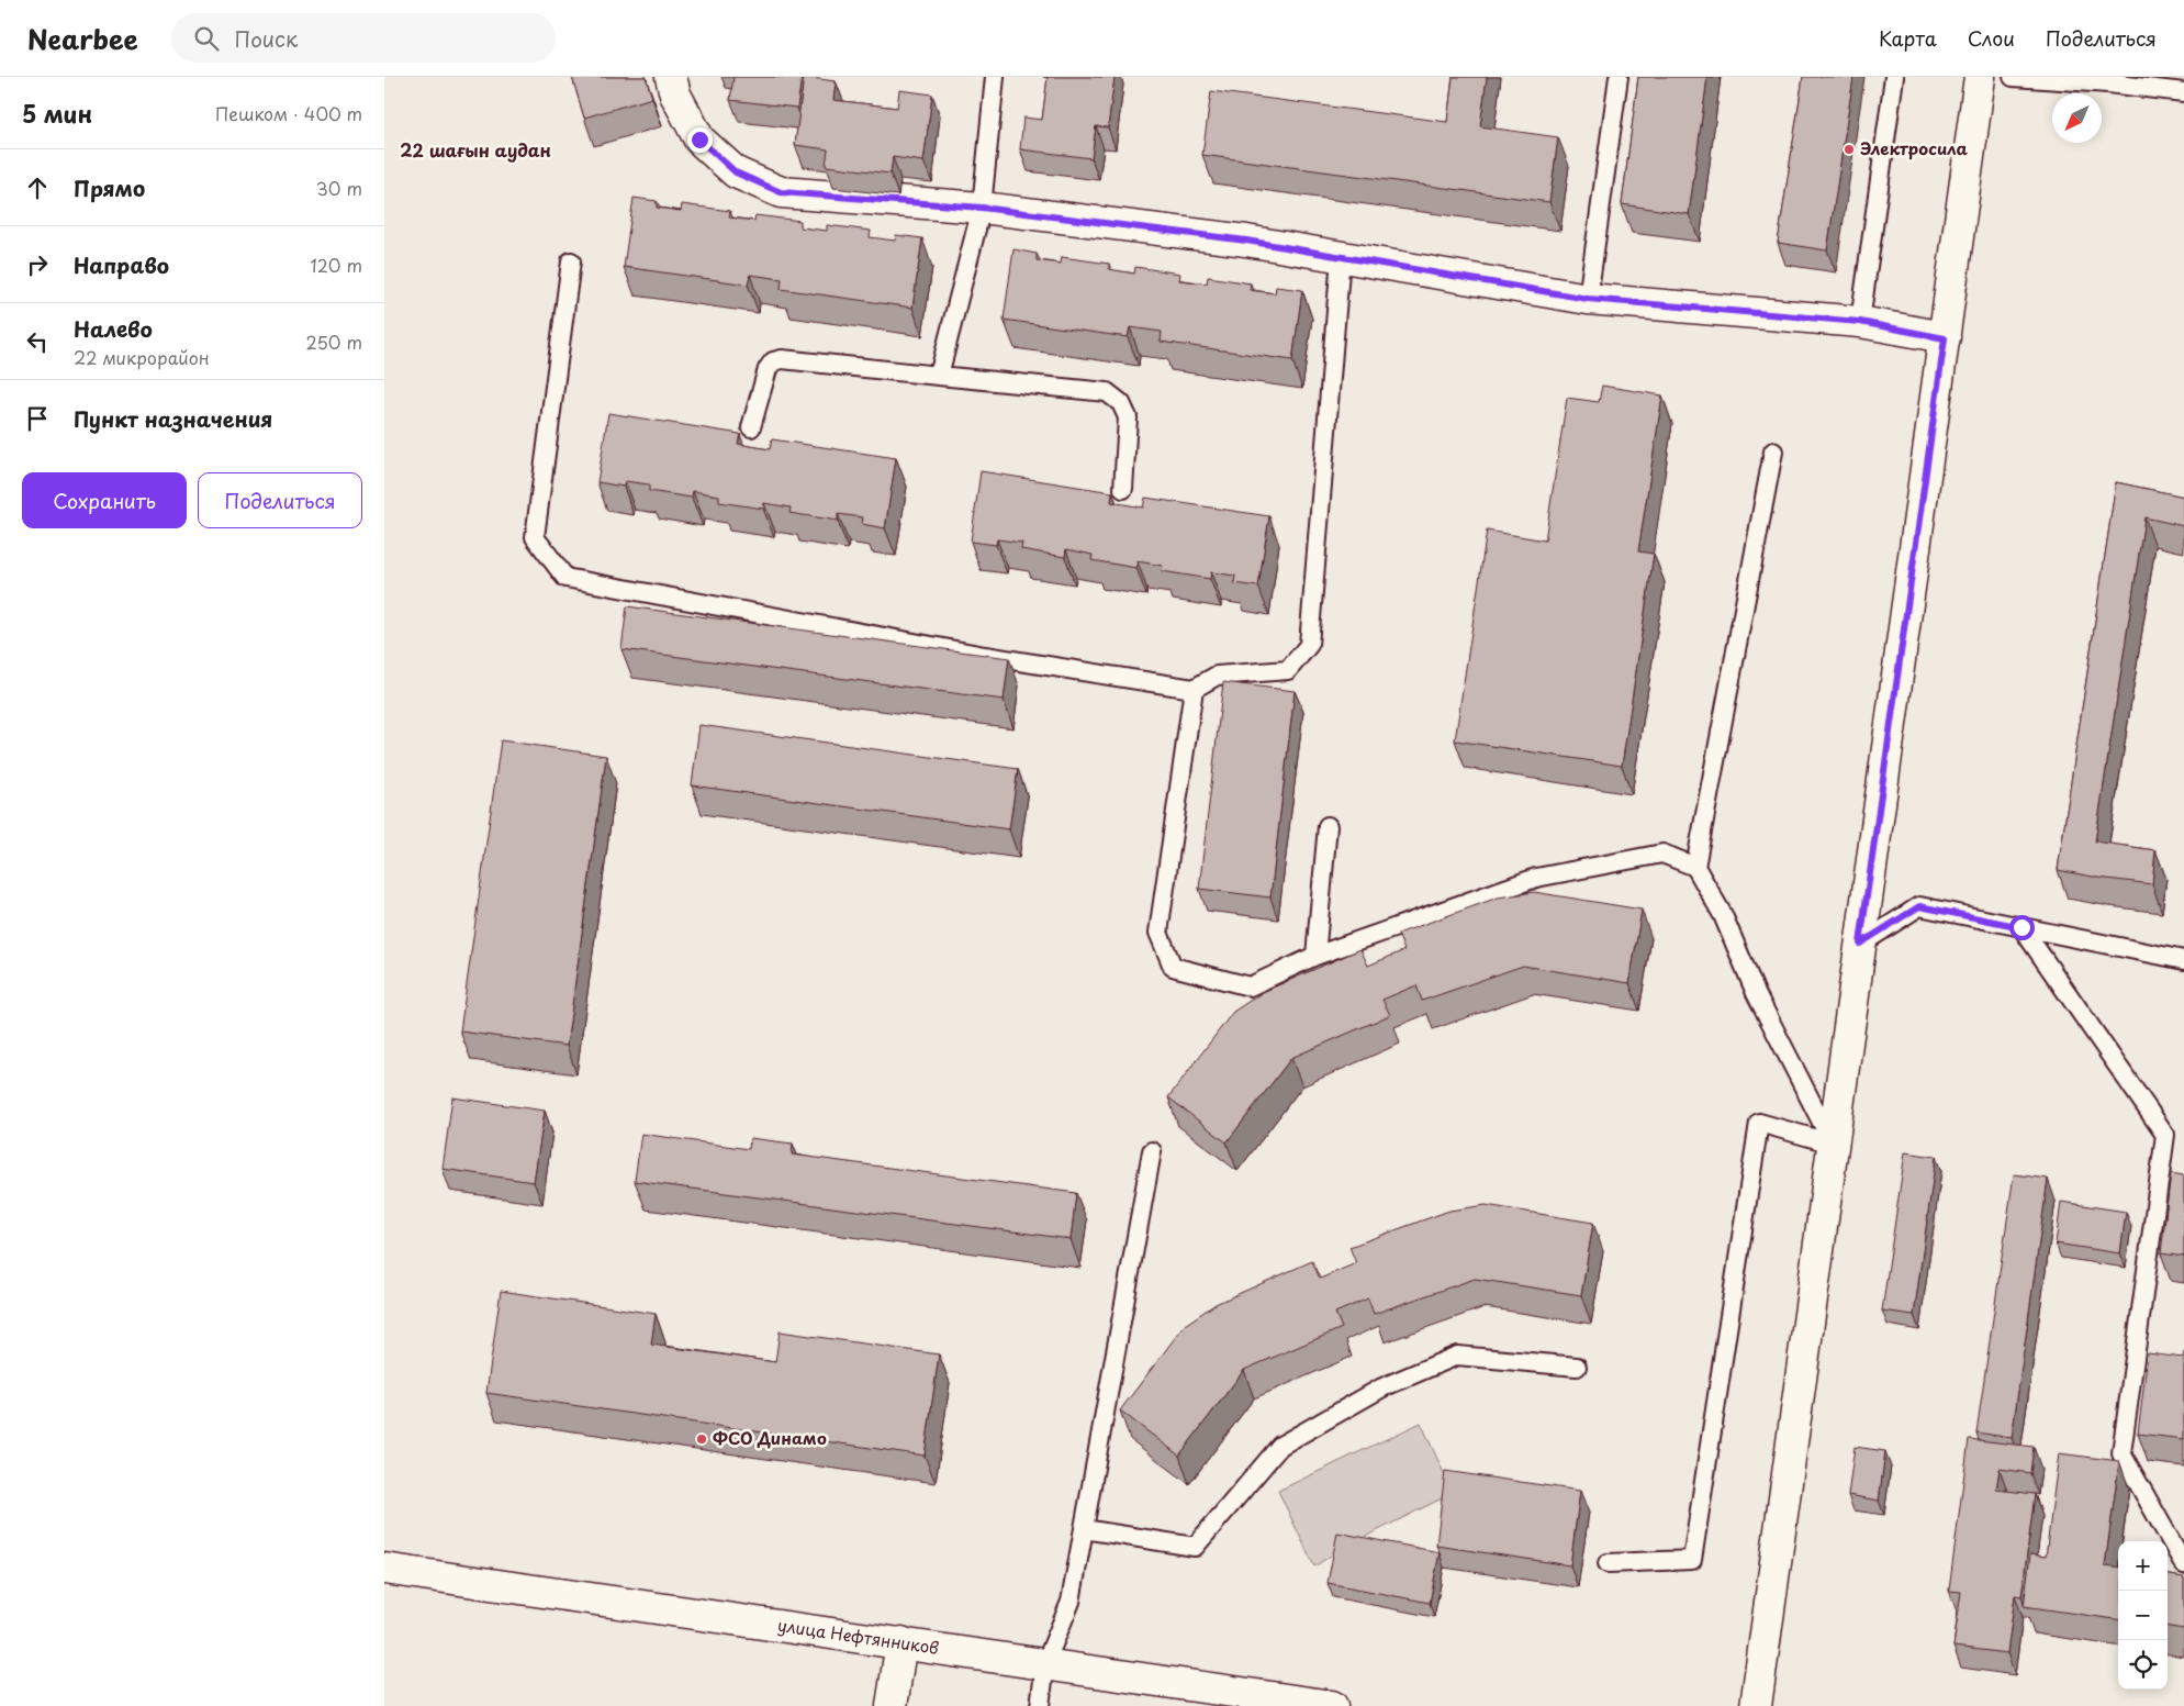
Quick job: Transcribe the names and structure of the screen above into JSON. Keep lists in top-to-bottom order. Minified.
{"streets":{"street":["улица Нефтянников"]},"districts":["22 шағын аудан"],"places":["Электросила","ФСО Динамо"],"north":"bottom left","page":{"header":"Nearbee","search":"Поиск","nav":["Карта","Слои","Поделиться"],"heading":["5 мин","Пешком · 400 m"],"list":[["Прямо","30 m"],["Направо","120 m"],["Налево","22 микрорайон","250 m"],"Пункт назначения"],"buttons":["Сохранить","Поделиться"],"map_buttons":["+","−"]}}
